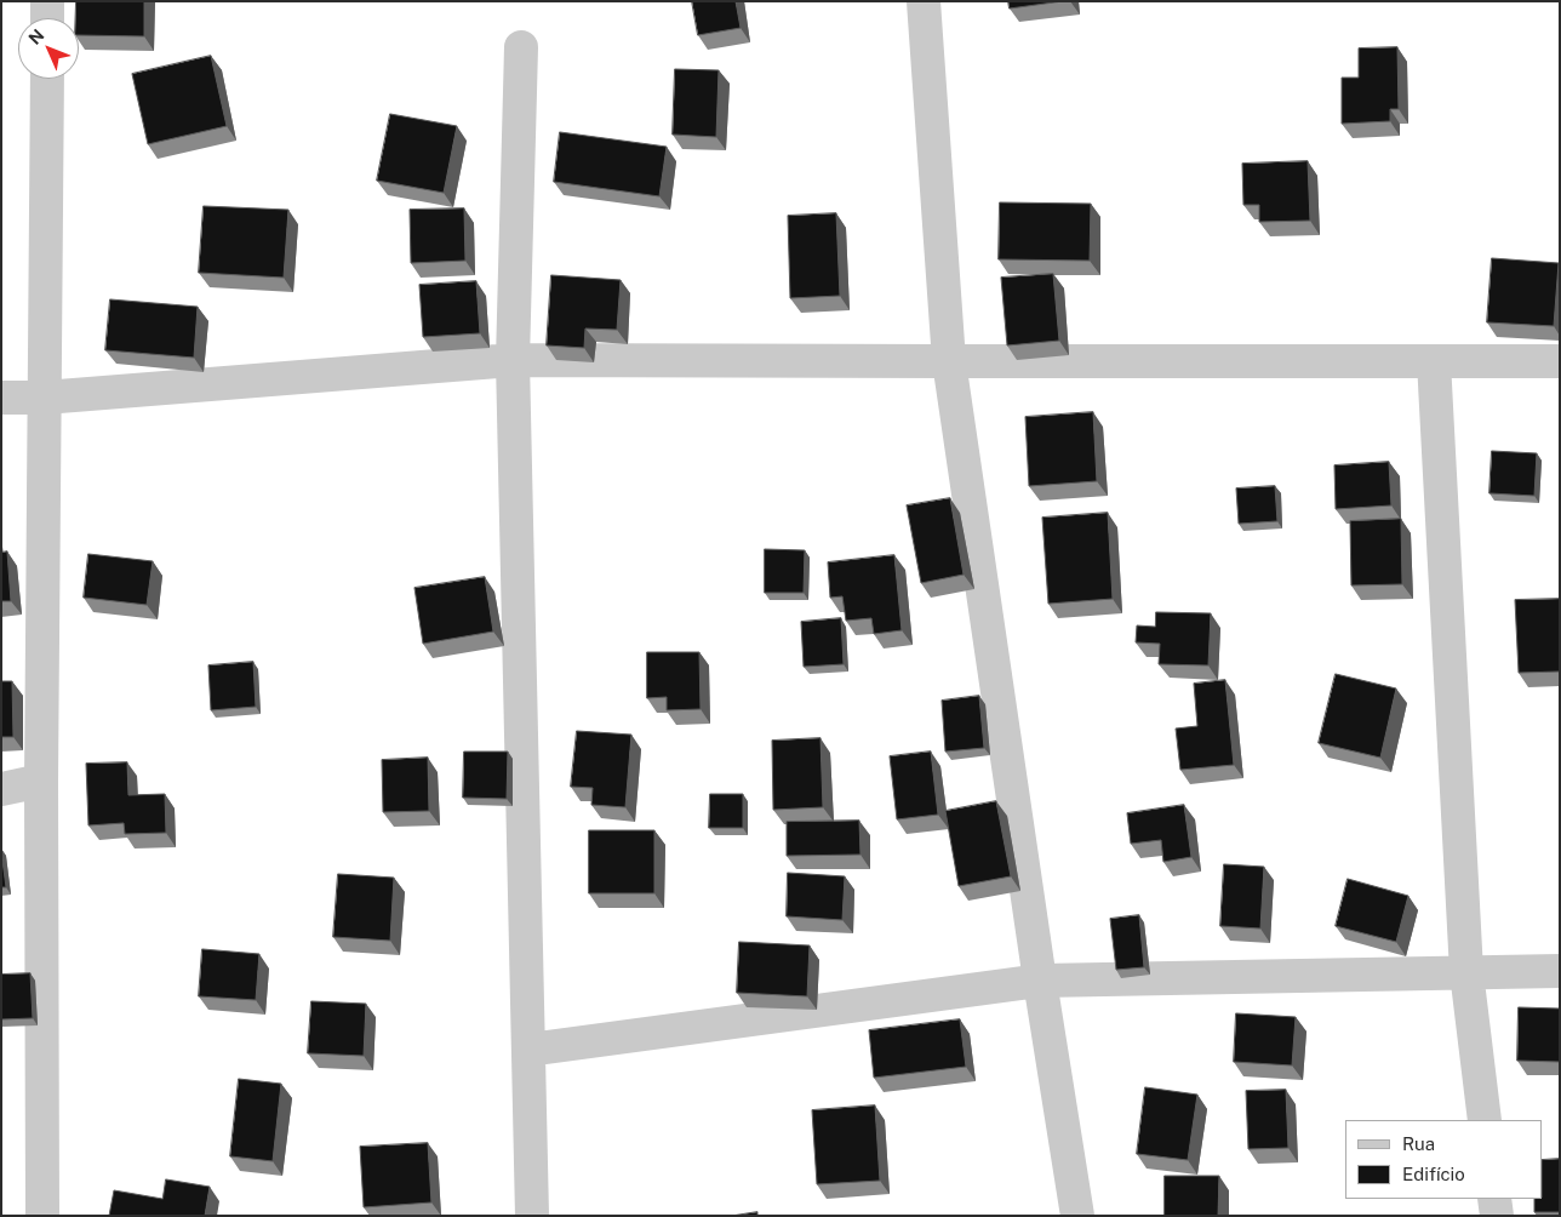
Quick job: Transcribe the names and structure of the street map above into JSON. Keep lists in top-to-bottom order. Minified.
{"legend":["Rua","Edifício"],"north":"top left"}
